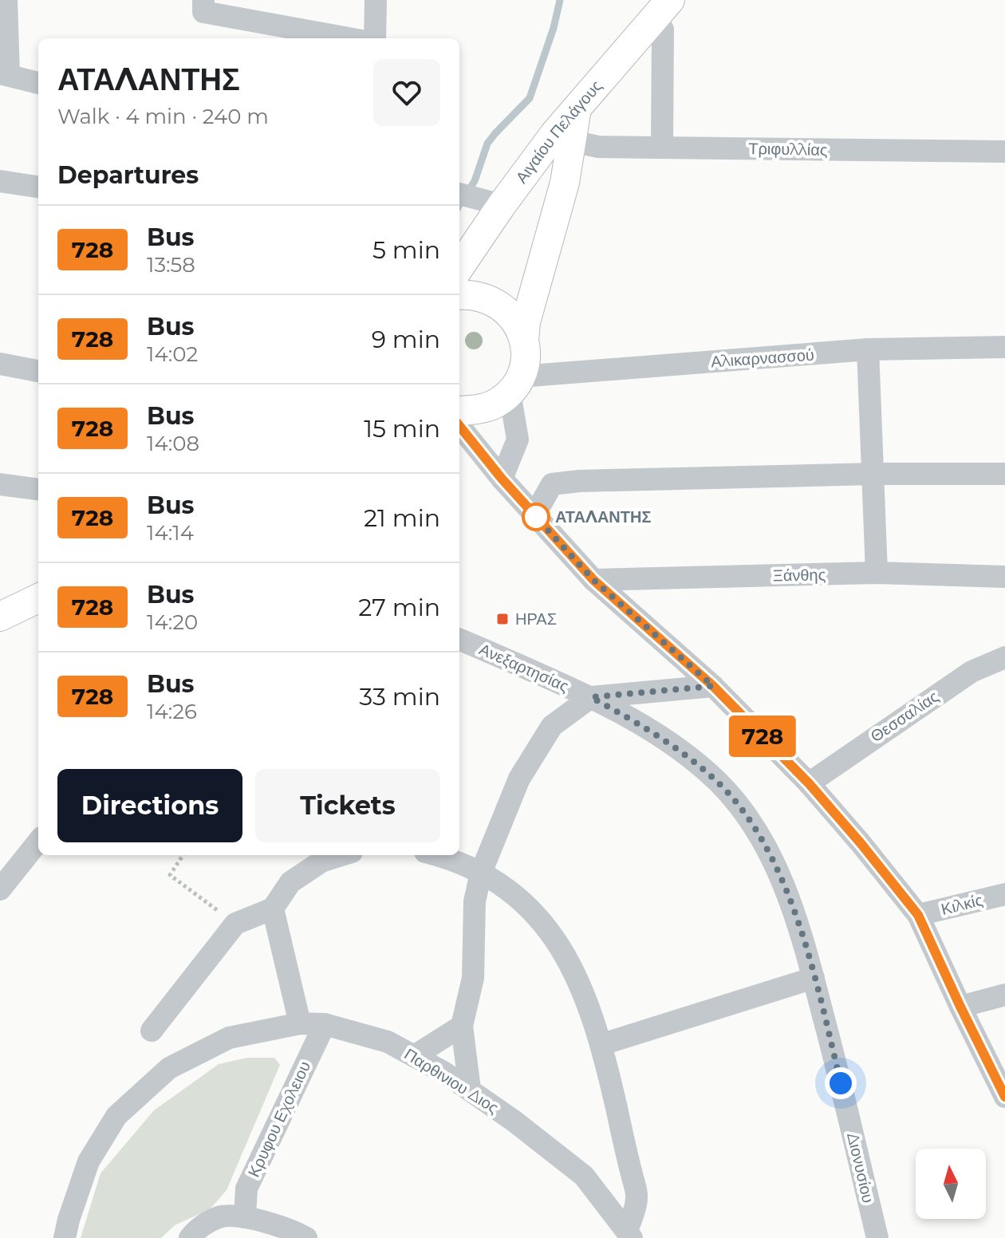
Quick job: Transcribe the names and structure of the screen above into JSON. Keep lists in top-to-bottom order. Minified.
{"streets":{"main road":["Αιγαίου Πελάγους"],"street":["Τριφυλλίας","Αλικαρνασσού","Ξάνθης","Ανεξαρτησίας","Θεσσαλίας","Κιλκίς","Παρθινιου Διος","Κρυφου Εχολειου","Διονυσίου"]},"crossings":[["Ανεξαρτησίας","Διονυσίου"],["Παρθινιου Διος","Κρυφου Εχολειου"]],"places":{"other":["ΑΤΑΛΑΝΤΗΣ"],"transit":["ΗΡΑΣ"]},"lines":["bus line 728"],"north":"top","page":{"on_map":"728","heading":[["ΑΤΑΛΑΝΤΗΣ","Walk · 4 min · 240 m"],"Departures"],"list":[{"mark":"728","name":"Bus","note":"13:58","value":"5 min"},{"mark":"728","name":"Bus","note":"14:02","value":"9 min"},{"mark":"728","name":"Bus","note":"14:08","value":"15 min"},{"mark":"728","name":"Bus","note":"14:14","value":"21 min"},{"mark":"728","name":"Bus","note":"14:20","value":"27 min"},{"mark":"728","name":"Bus","note":"14:26","value":"33 min"}],"buttons":["Directions","Tickets"]}}
